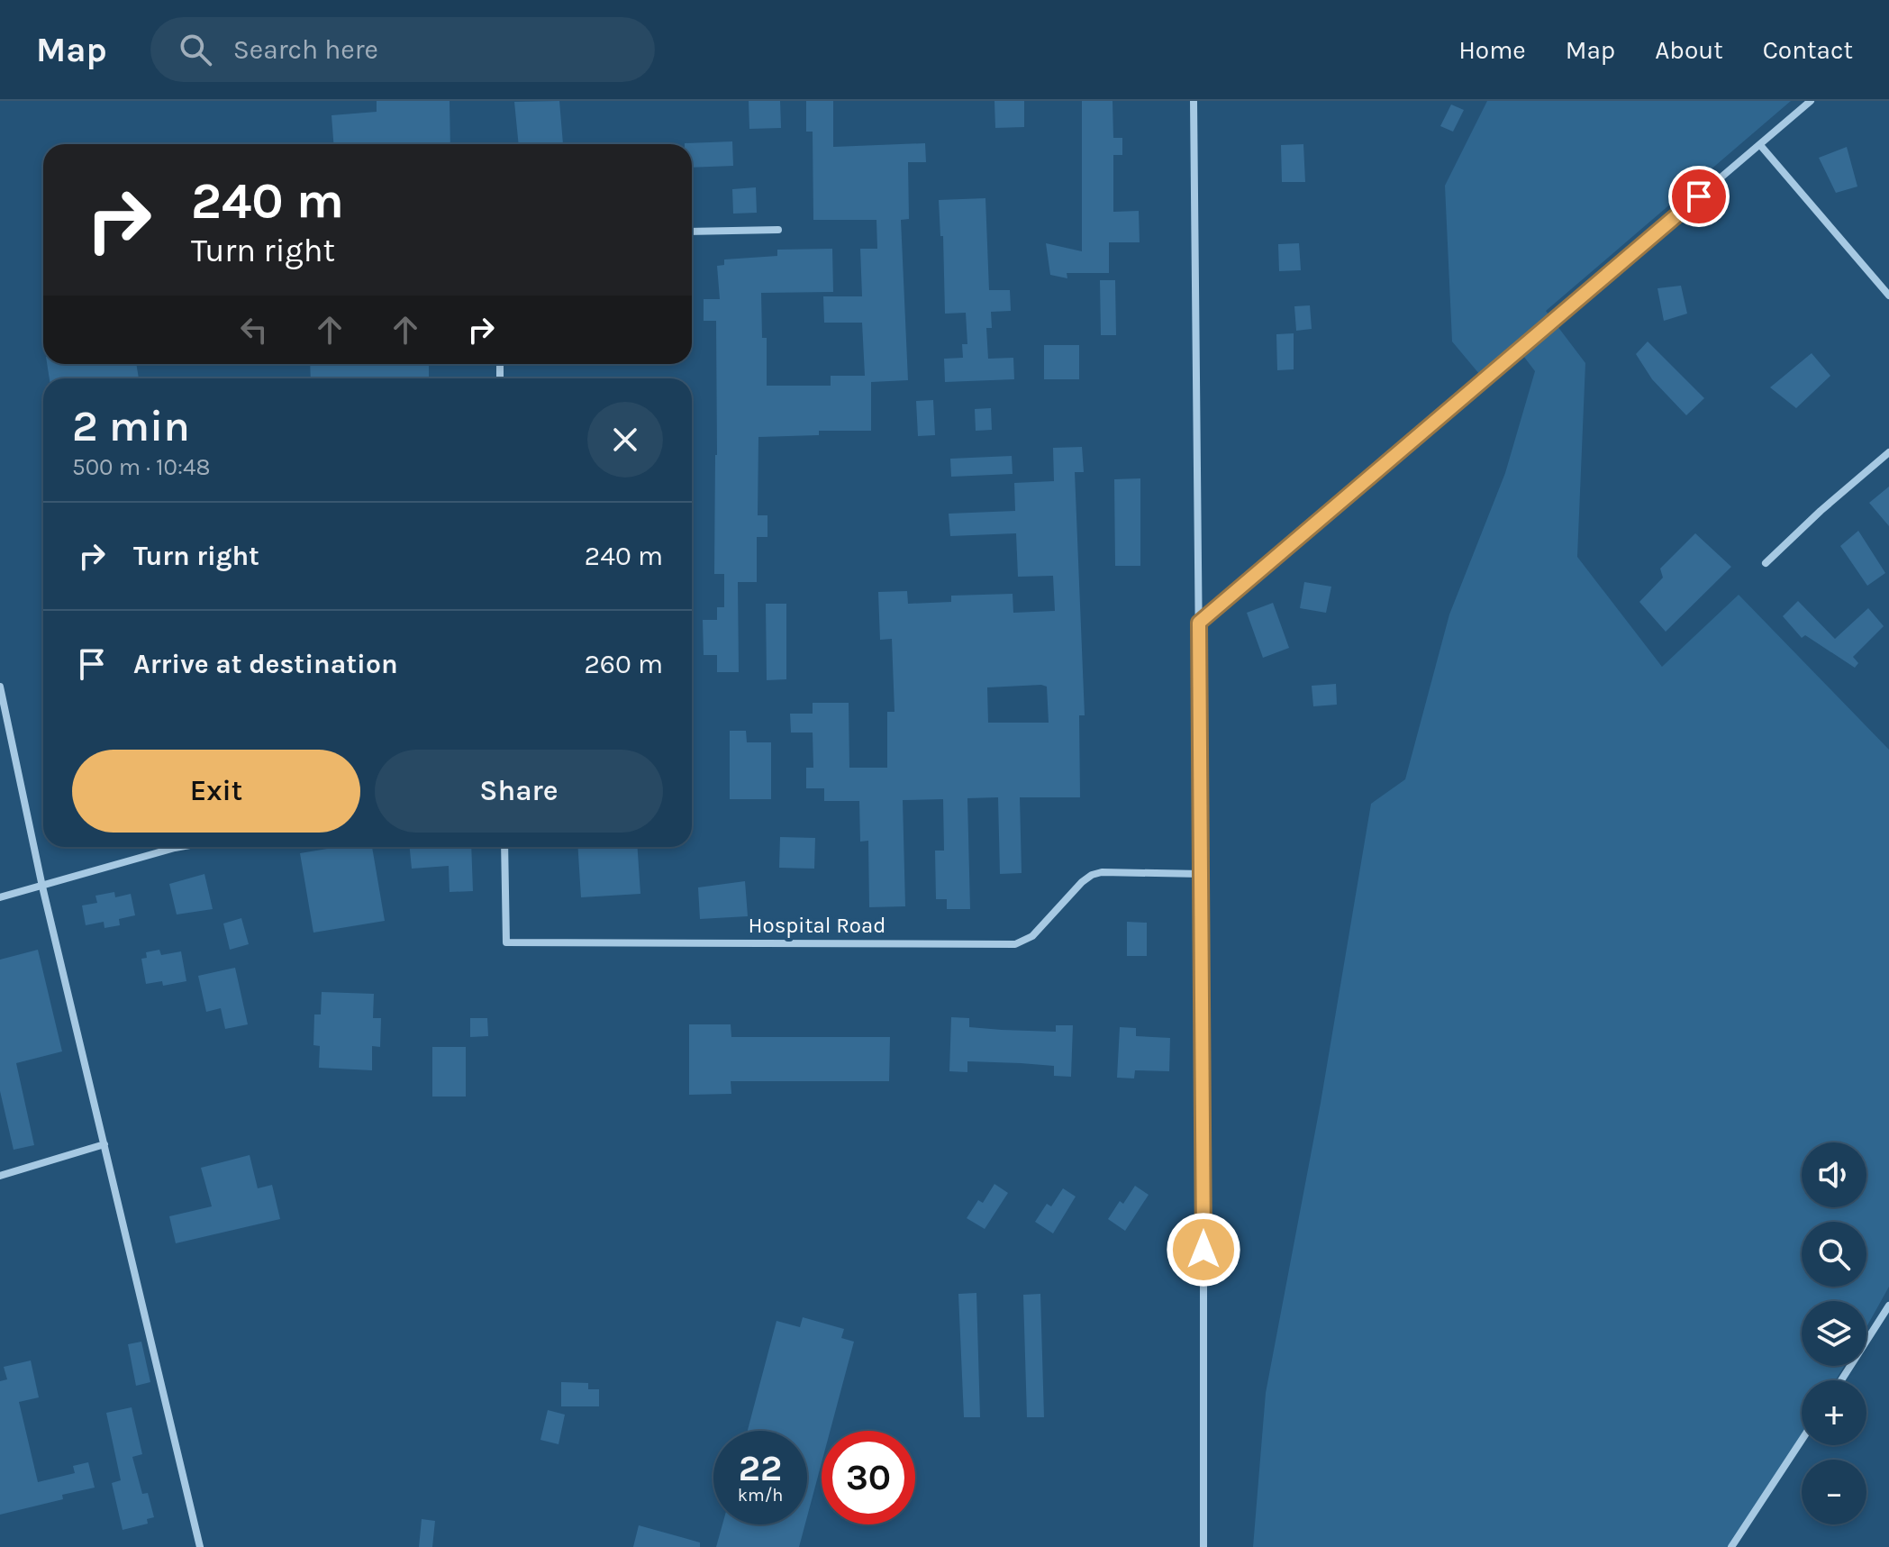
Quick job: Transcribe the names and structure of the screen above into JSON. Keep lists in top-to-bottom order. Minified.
{"streets":{"street":["Hospital Road"]},"page":{"header":"Map","search":"Search here","nav":["Home","Map","About","Contact"],"turn":["240 m","Turn right"],"heading":["2 min","500 m · 10:48"],"list":[{"name":"Turn right","value":"240 m"},{"name":"Arrive at destination","value":"260 m"}],"buttons":["Exit","Share"],"map_buttons":["+","−"],"speed":"22 km/h","limit":"30"}}
